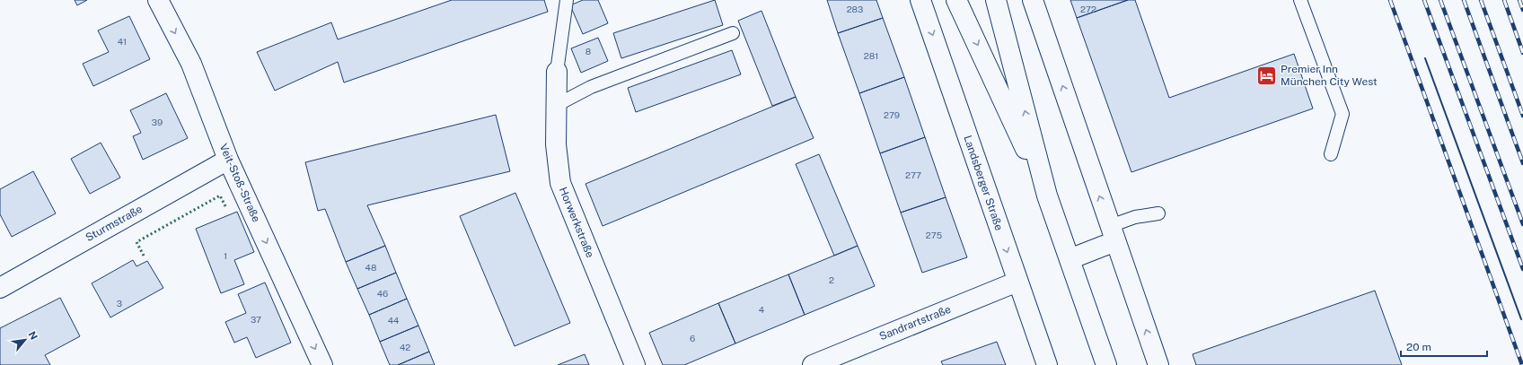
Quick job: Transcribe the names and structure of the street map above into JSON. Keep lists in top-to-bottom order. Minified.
{"streets":{"street":["Veit-Stoß-Straße","Landsberger Straße","Horwerkstraße","Sturmstraße","Sandrartstraße"]},"crossings":[["Veit-Stoß-Straße","Sturmstraße"],["Landsberger Straße","Sandrartstraße"]],"one_way":["Veit-Stoß-Straße"],"places":{"hotel":["Premier Inn München City West"]},"house_numbers":["283","272","41","8","281","279","39","277","275","1","48","2","46","3","4","37","44","6","42"],"scale_bar":"20 m","north":"top right"}
